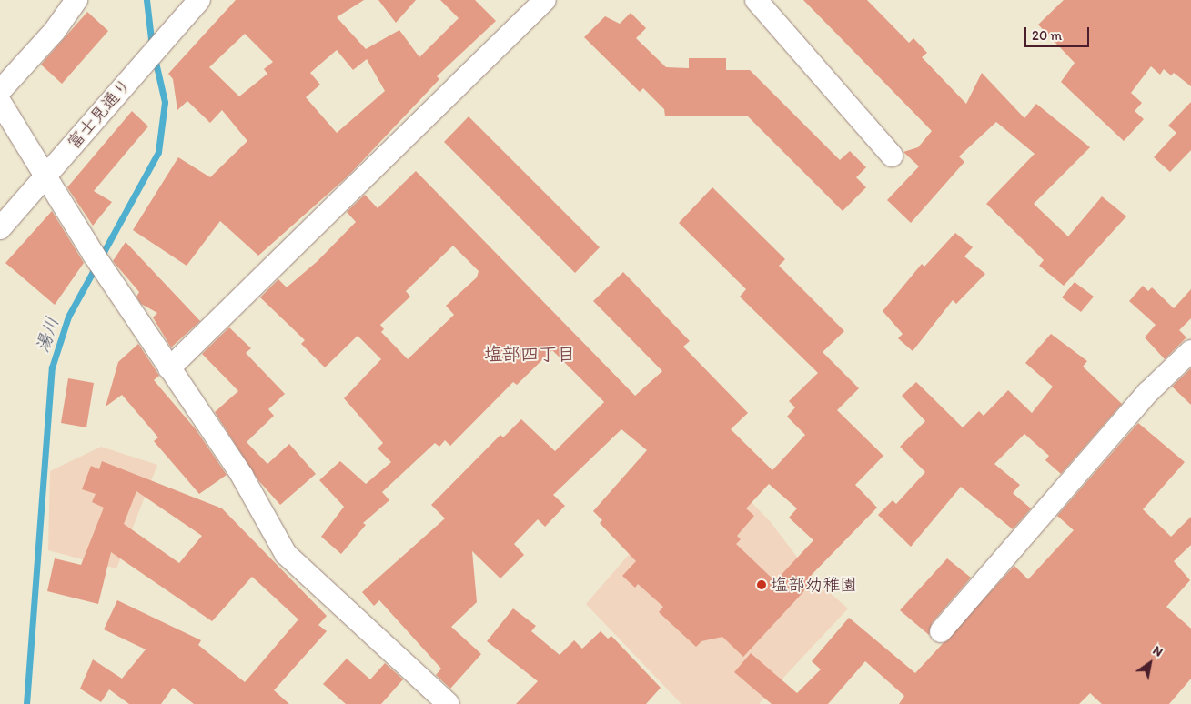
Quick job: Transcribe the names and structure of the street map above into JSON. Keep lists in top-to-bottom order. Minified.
{"streets":{"street":["富士見通り"]},"districts":["塩部四丁目"],"water":["湯川"],"places":["塩部幼稚園"],"scale_bar":"20 m","north":"top right"}
